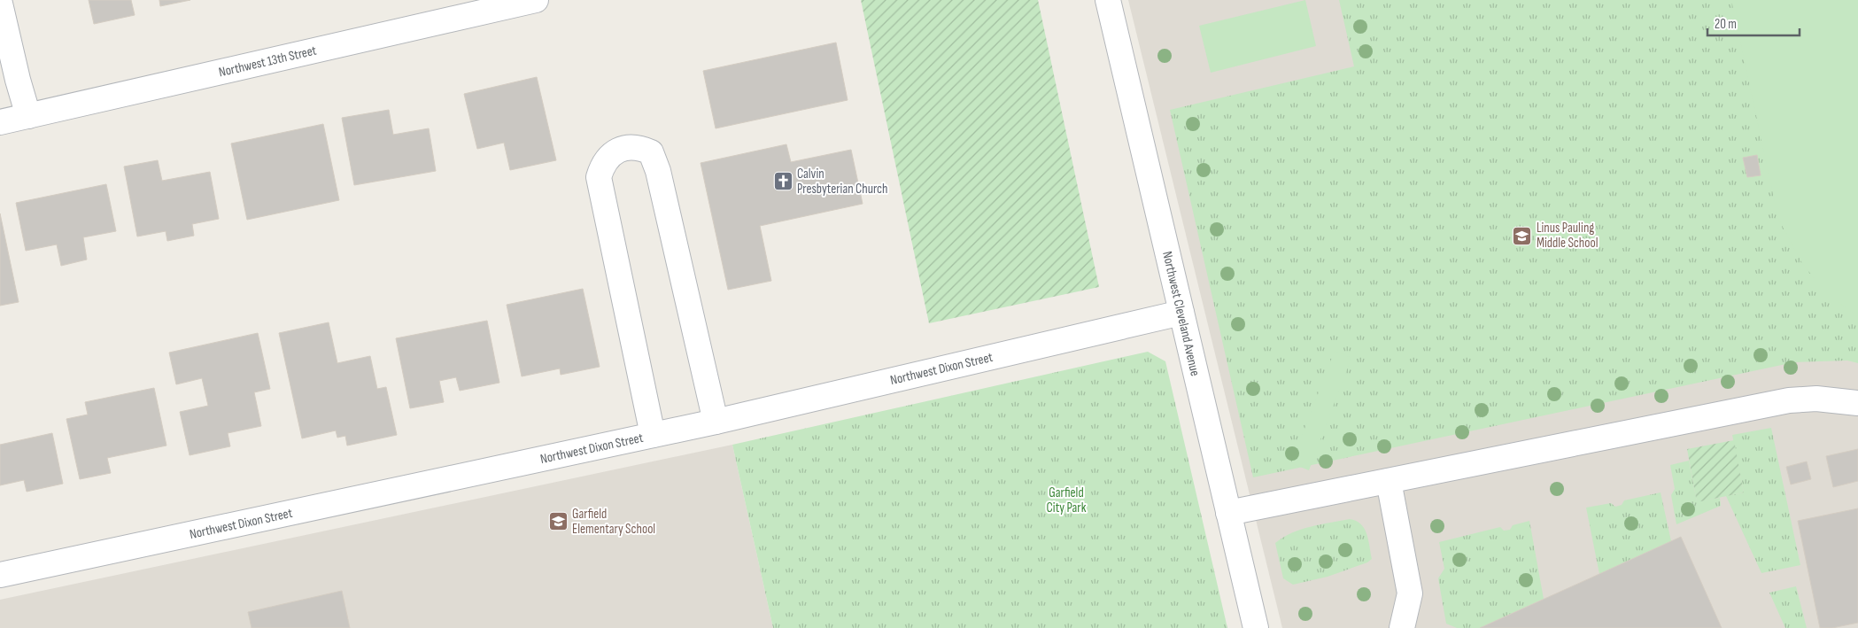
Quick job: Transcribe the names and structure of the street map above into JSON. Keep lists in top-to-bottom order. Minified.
{"streets":{"street":["Northwest 13th Street","Northwest Cleveland Avenue","Northwest Dixon Street"]},"crossings":[["Northwest Cleveland Avenue","Northwest Dixon Street"]],"parks":["Garfield City Park"],"places":{"church":["Calvin Presbyterian Church"],"school or university":["Linus Pauling Middle School","Garfield Elementary School"]},"scale_bar":"20 m"}
